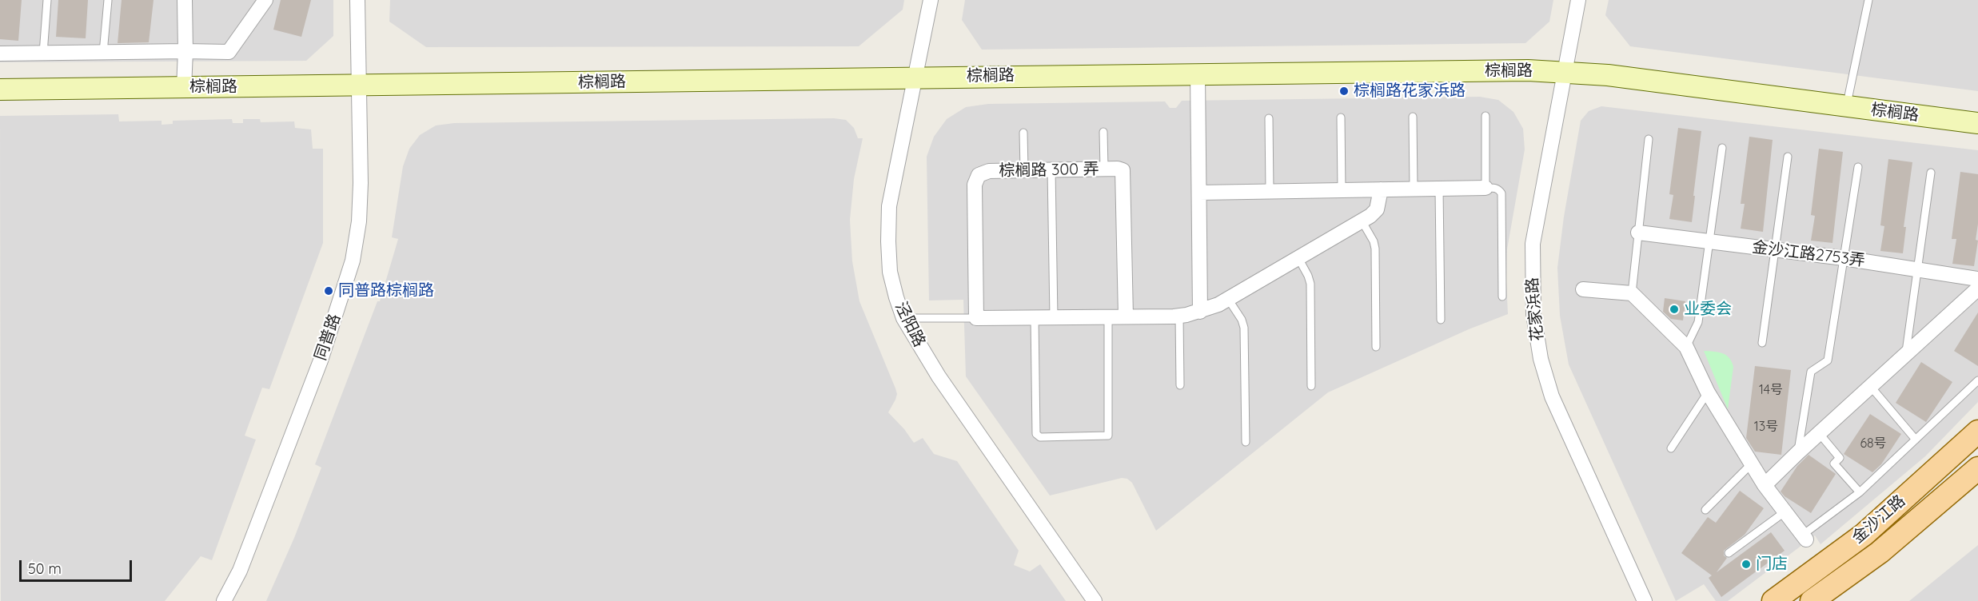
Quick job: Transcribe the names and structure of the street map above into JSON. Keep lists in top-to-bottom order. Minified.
{"streets":{"main road":["金沙江路"],"street":["棕榈路","棕榈路 300 弄","金沙江路2753弄","花家浜路","泾阳路","同普路"]},"crossings":[["棕榈路","花家浜路"],["棕榈路","泾阳路"],["棕榈路","同普路"]],"places":["棕榈路花家浜路","同普路棕榈路","业委会","门店"],"house_numbers":["14号","13号","68号"],"scale_bar":"50 m"}
